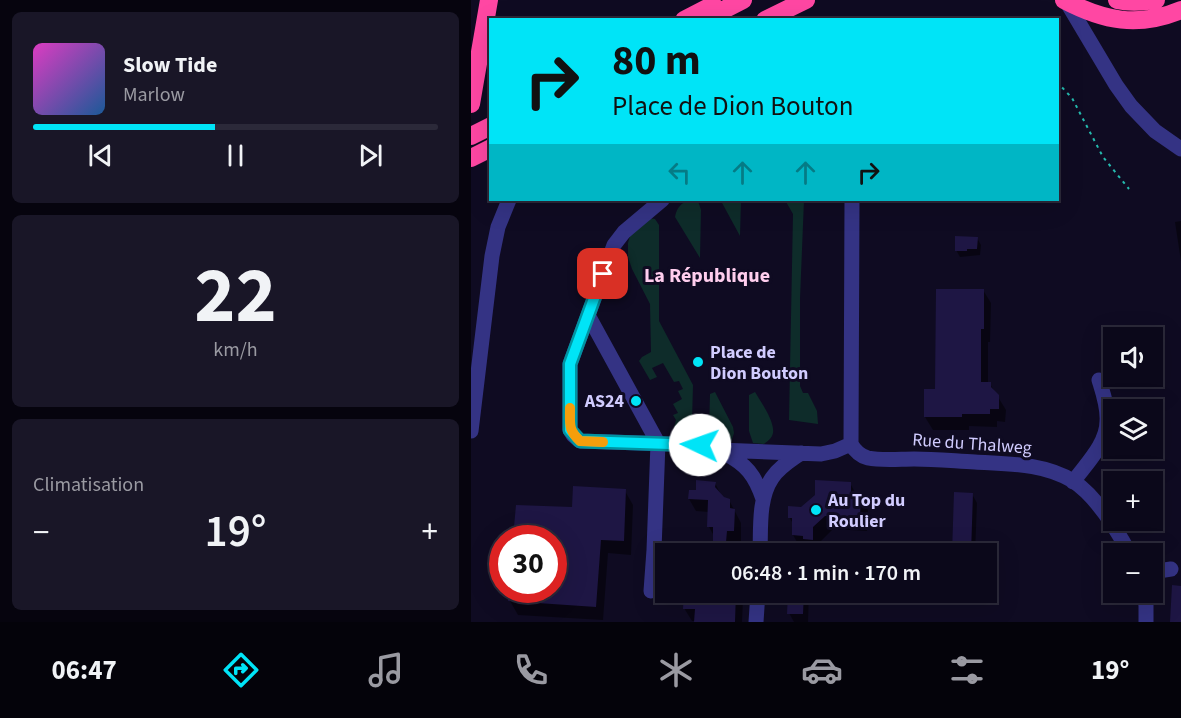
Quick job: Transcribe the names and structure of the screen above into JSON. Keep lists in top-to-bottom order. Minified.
{"streets":{"street":["Rue du Thalweg"]},"districts":["La République"],"places":["Place de Dion Bouton","AS24","Au Top du Roulier"],"page":{"turn":["80 m","Place de Dion Bouton"],"song":["Slow Tide","Marlow"],"tile":[["22","km/h"],"Climatisation"],"map_buttons":["+","−"],"heat":["−","19°","+"],"limit":"30","trip":"06:48 · 1 min · 170 m","tabs":["06:47","19°"]}}
